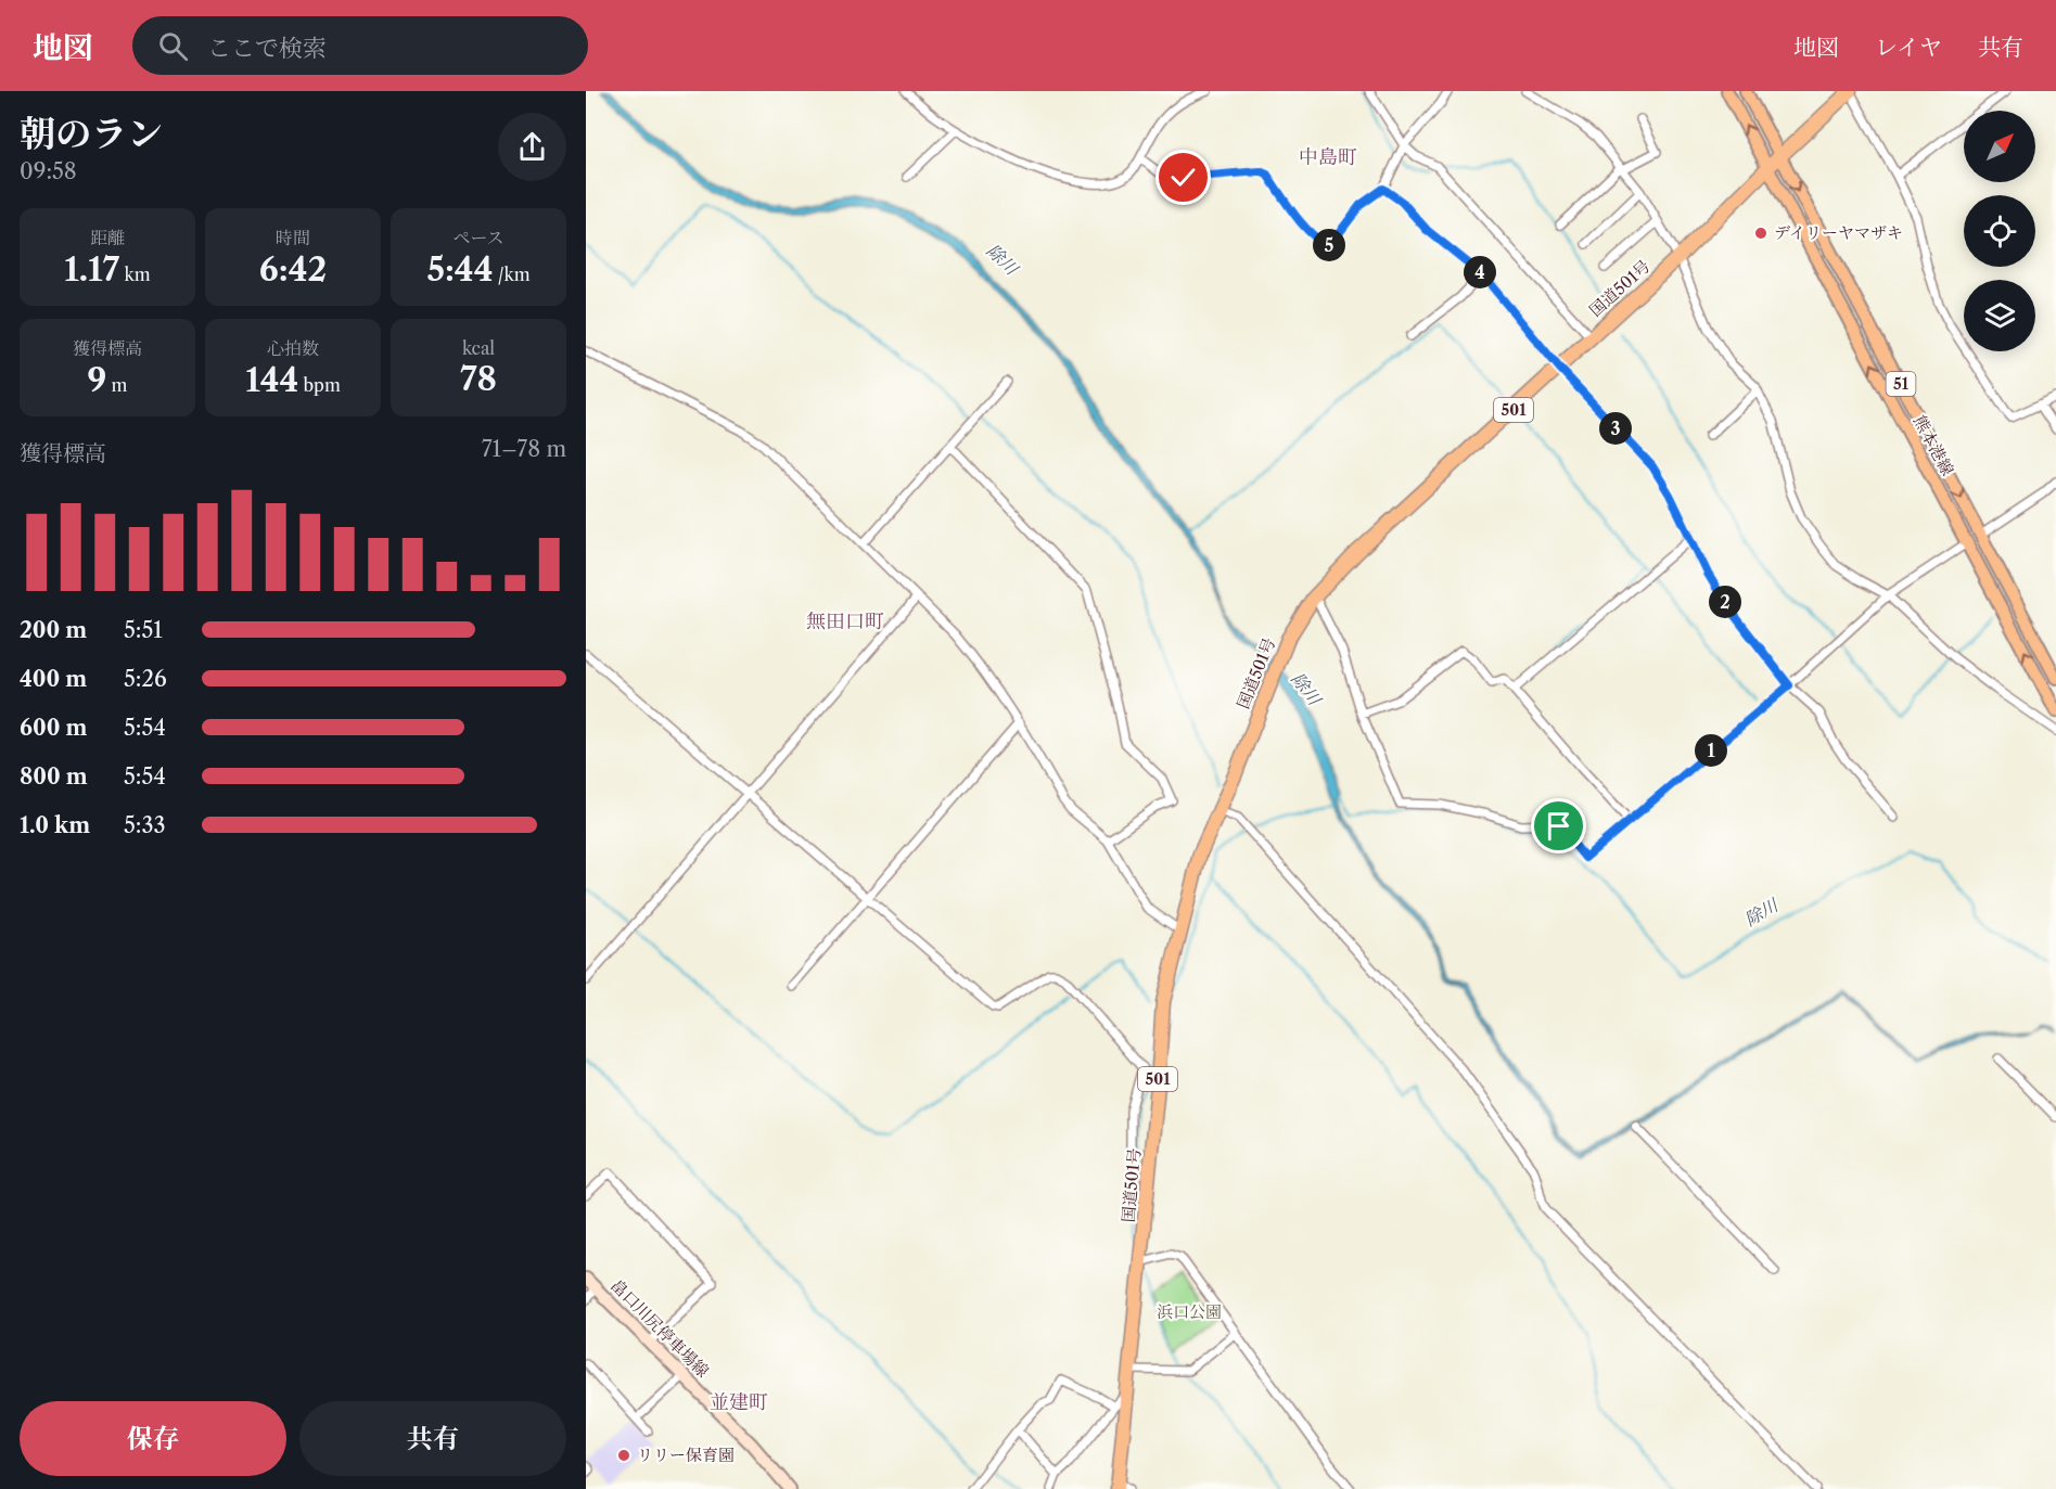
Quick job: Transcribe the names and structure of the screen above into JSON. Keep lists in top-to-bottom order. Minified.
{"streets":{"highway":["国道501号","501"],"main road":["51","熊本港線","畠口川尻停車場線"]},"crossings":[["国道501号","熊本港線"]],"districts":["中島町","無田口町","並建町"],"water":["除川"],"parks":["浜口公園"],"places":["デイリーヤマザキ","リリー保育園"],"north":"top right","page":{"header":"地図","search":"ここで検索","nav":["地図","レイヤ","共有"],"heading":["朝のラン","09:58"],"stats":[["距離","1.17 km"],["時間","6:42"],["ペース","5:44 /km"],["獲得標高","9 m"],["心拍数","144 bpm"],["kcal","78"]],"pins":["5","4","3","2","1"],"chart":["獲得標高","71–78 m"],"list":[{"name":"200 m","note":"5:51"},{"name":"400 m","note":"5:26"},{"name":"600 m","note":"5:54"},{"name":"800 m","note":"5:54"},{"name":"1.0 km","note":"5:33"}],"buttons":["保存","共有"]}}
